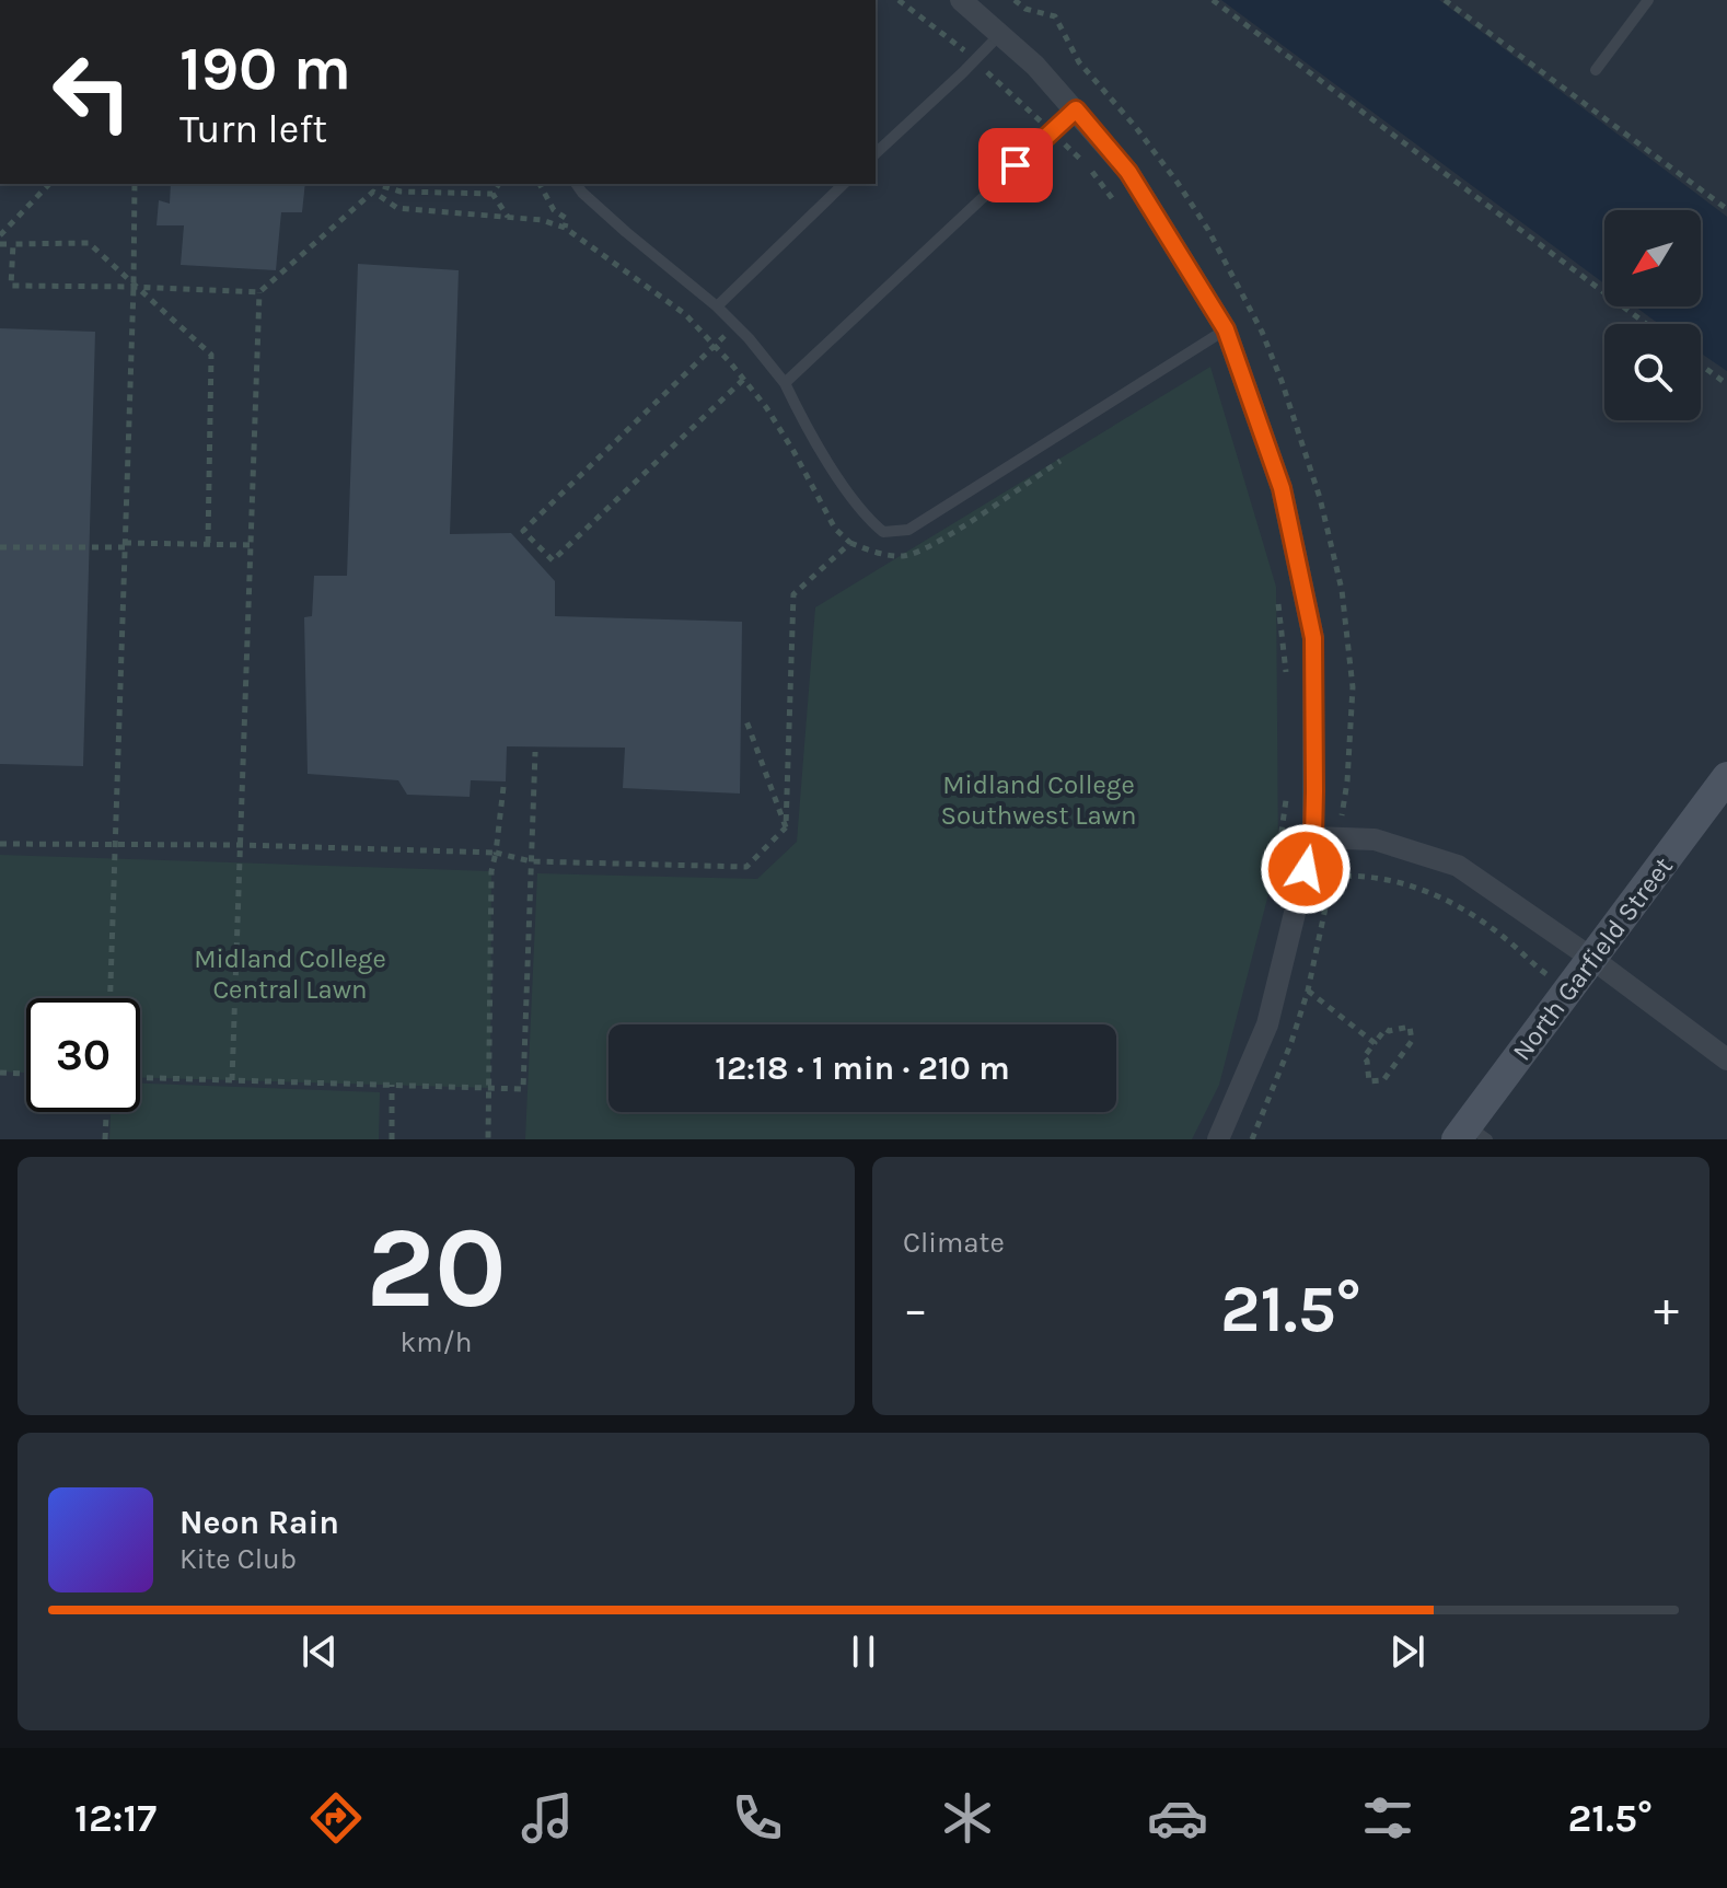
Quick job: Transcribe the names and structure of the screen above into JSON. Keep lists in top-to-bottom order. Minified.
{"streets":{"main road":["North Garfield Street"]},"parks":["Midland College Southwest Lawn","Midland College Central Lawn"],"north":"bottom left","page":{"turn":["190 m","Turn left"],"limit":"30","trip":"12:18 · 1 min · 210 m","tile":[["20","km/h"],"Climate"],"heat":["−","21.5°","+"],"song":["Neon Rain","Kite Club"],"tabs":["12:17","21.5°"]}}
